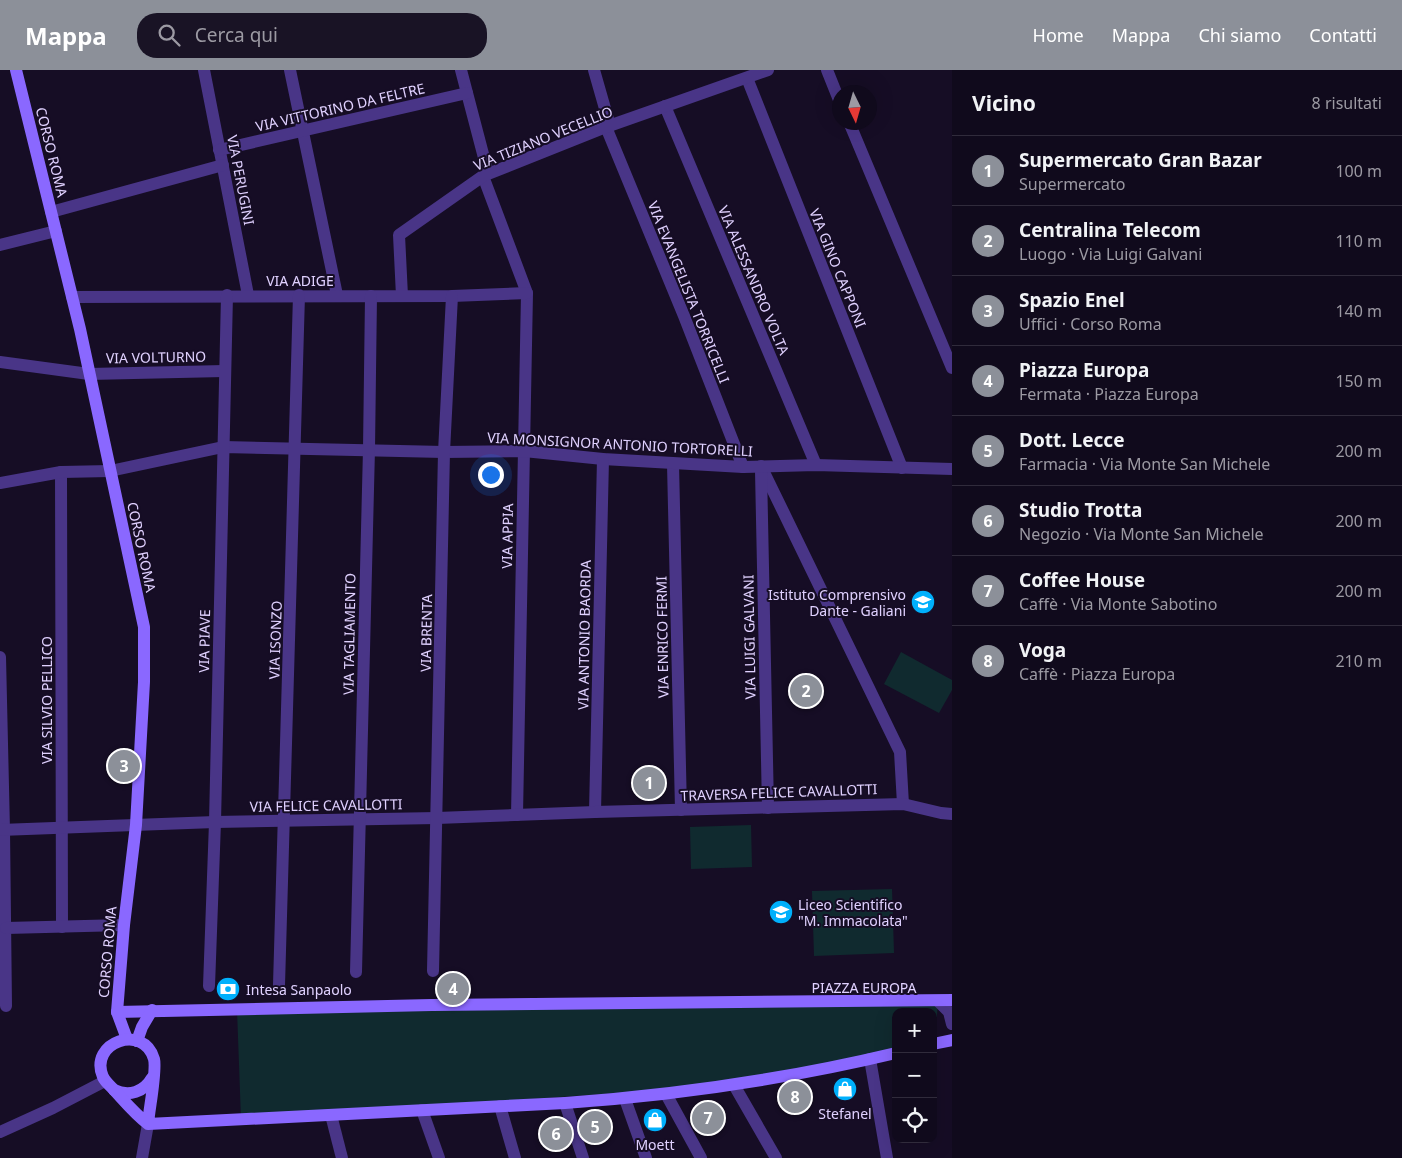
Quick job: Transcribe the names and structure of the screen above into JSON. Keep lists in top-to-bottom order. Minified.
{"streets":{"main road":["CORSO ROMA","PIAZZA EUROPA"],"street":["VIA VITTORINO DA FELTRE","VIA TIZIANO VECELLIO","VIA PERUGINI","VIA GINO CAPPONI","VIA ADIGE","VIA ALESSANDRO VOLTA","VIA EVANGELISTA TORRICELLI","VIA VOLTURNO","VIA MONSIGNOR ANTONIO TORTORELLI","VIA APPIA","VIA BRENTA","VIA TAGLIAMENTO","VIA ANTONIO BAORDA","VIA ENRICO FERMI","VIA LUIGI GALVANI","VIA ISONZO","VIA PIAVE","VIA SILVIO PELLICO","TRAVERSA FELICE CAVALLOTTI","VIA FELICE CAVALLOTTI"]},"crossings":[["VIA VITTORINO DA FELTRE","VIA PERUGINI"],["VIA VITTORINO DA FELTRE","VIA APPIA"],["VIA TIZIANO VECELLIO","VIA GINO CAPPONI"],["VIA TIZIANO VECELLIO","VIA ADIGE"],["VIA TIZIANO VECELLIO","VIA ALESSANDRO VOLTA"],["VIA TIZIANO VECELLIO","VIA EVANGELISTA TORRICELLI"],["VIA TIZIANO VECELLIO","VIA APPIA"],["CORSO ROMA","VIA ADIGE"],["CORSO ROMA","VIA VOLTURNO"],["CORSO ROMA","VIA MONSIGNOR ANTONIO TORTORELLI"],["CORSO ROMA","VIA FELICE CAVALLOTTI"],["CORSO ROMA","PIAZZA EUROPA"],["VIA PERUGINI","VIA ADIGE"],["VIA GINO CAPPONI","VIA MONSIGNOR ANTONIO TORTORELLI"],["VIA ADIGE","VIA APPIA"],["VIA ADIGE","VIA BRENTA"],["VIA ADIGE","VIA TAGLIAMENTO"],["VIA ADIGE","VIA ISONZO"],["VIA ADIGE","VIA PIAVE"],["VIA ALESSANDRO VOLTA","VIA MONSIGNOR ANTONIO TORTORELLI"],["VIA EVANGELISTA TORRICELLI","VIA MONSIGNOR ANTONIO TORTORELLI"],["VIA VOLTURNO","VIA PIAVE"],["VIA MONSIGNOR ANTONIO TORTORELLI","VIA APPIA"],["VIA MONSIGNOR ANTONIO TORTORELLI","VIA BRENTA"],["VIA MONSIGNOR ANTONIO TORTORELLI","VIA TAGLIAMENTO"],["VIA MONSIGNOR ANTONIO TORTORELLI","VIA ANTONIO BAORDA"],["VIA MONSIGNOR ANTONIO TORTORELLI","VIA ENRICO FERMI"],["VIA MONSIGNOR ANTONIO TORTORELLI","VIA LUIGI GALVANI"],["VIA MONSIGNOR ANTONIO TORTORELLI","VIA ISONZO"],["VIA MONSIGNOR ANTONIO TORTORELLI","VIA PIAVE"],["VIA MONSIGNOR ANTONIO TORTORELLI","VIA SILVIO PELLICO"],["VIA APPIA","TRAVERSA FELICE CAVALLOTTI"],["VIA APPIA","VIA FELICE CAVALLOTTI"],["VIA BRENTA","VIA FELICE CAVALLOTTI"],["VIA TAGLIAMENTO","VIA FELICE CAVALLOTTI"],["VIA ANTONIO BAORDA","TRAVERSA FELICE CAVALLOTTI"],["VIA ENRICO FERMI","TRAVERSA FELICE CAVALLOTTI"],["VIA LUIGI GALVANI","TRAVERSA FELICE CAVALLOTTI"],["VIA ISONZO","VIA FELICE CAVALLOTTI"],["VIA PIAVE","VIA FELICE CAVALLOTTI"],["TRAVERSA FELICE CAVALLOTTI","VIA FELICE CAVALLOTTI"]],"places":{"school or university":["Istituto Comprensivo Dante - Galiani","Liceo Scientifico \"M. Immacolata\""],"bank":["Intesa Sanpaolo"],"shop":["Stefanel","Moett"]},"north":"bottom","page":{"header":"Mappa","search":"Cerca qui","nav":["Home","Mappa","Chi siamo","Contatti"],"heading":["Vicino","8 risultati"],"list":[{"mark":"1","name":"Supermercato Gran Bazar","note":"Supermercato","value":"100 m"},{"mark":"2","name":"Centralina Telecom","note":"Luogo · Via Luigi Galvani","value":"110 m"},{"mark":"3","name":"Spazio Enel","note":"Uffici · Corso Roma","value":"140 m"},{"mark":"4","name":"Piazza Europa","note":"Fermata · Piazza Europa","value":"150 m"},{"mark":"5","name":"Dott. Lecce","note":"Farmacia · Via Monte San Michele","value":"200 m"},{"mark":"6","name":"Studio Trotta","note":"Negozio · Via Monte San Michele","value":"200 m"},{"mark":"7","name":"Coffee House","note":"Caffè · Via Monte Sabotino","value":"200 m"},{"mark":"8","name":"Voga","note":"Caffè · Piazza Europa","value":"210 m"}],"pins":["2","3","1","4","8","7","5","6"],"map_buttons":["+","−"]}}
